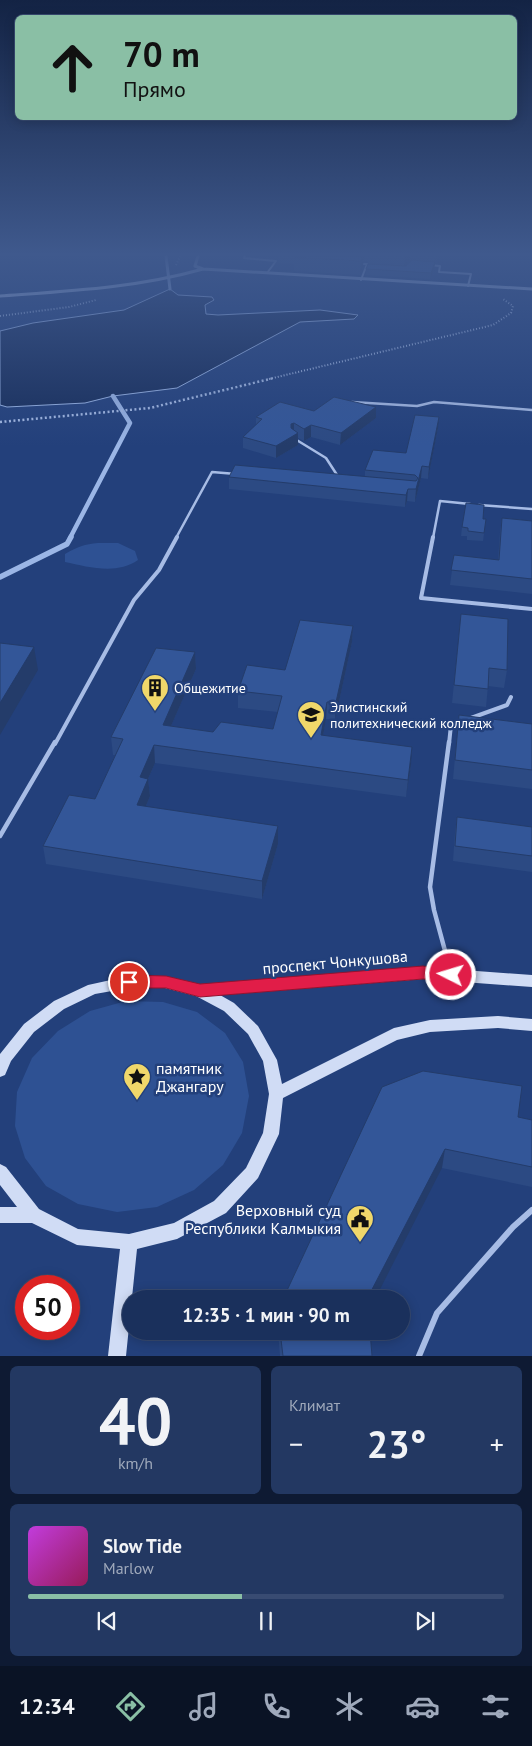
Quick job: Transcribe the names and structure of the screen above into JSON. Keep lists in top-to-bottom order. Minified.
{"streets":{"main road":["проспект Чонкушова"]},"places":{"building":["Общежитие"],"school or university":["Элистинский политехнический колледж"],"place":["памятник Джангару"],"public building":["Верховный суд Республики Калмыкия"]},"page":{"turn":["70 m","Прямо"],"limit":"50","trip":"12:35 · 1 мин · 90 m","tile":[["40","km/h"],"Климат"],"heat":["−","23°","+"],"song":["Slow Tide","Marlow"],"tabs":"12:34"}}
